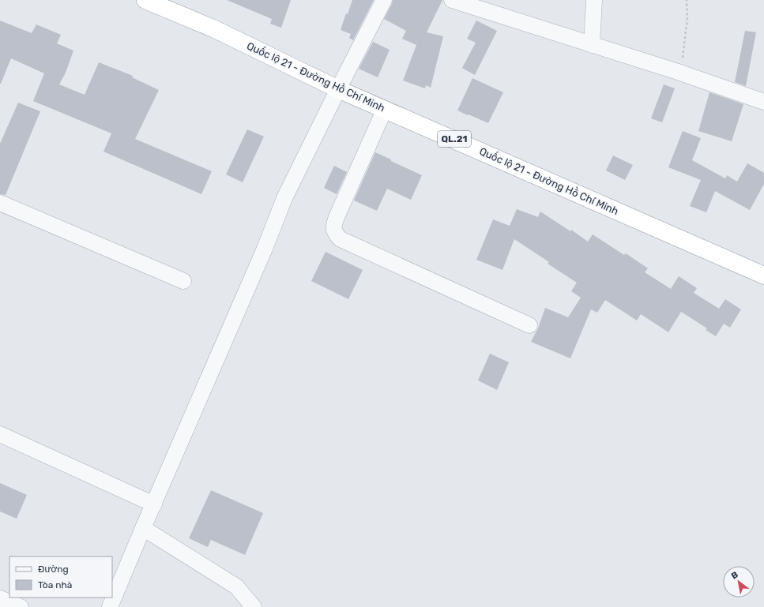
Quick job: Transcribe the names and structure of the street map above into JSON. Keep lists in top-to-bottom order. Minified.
{"streets":{"highway":["Quốc lộ 21 - Đường Hồ Chí Minh","QL.21"]},"legend":["Đường","Tòa nhà"],"north":"top left"}
